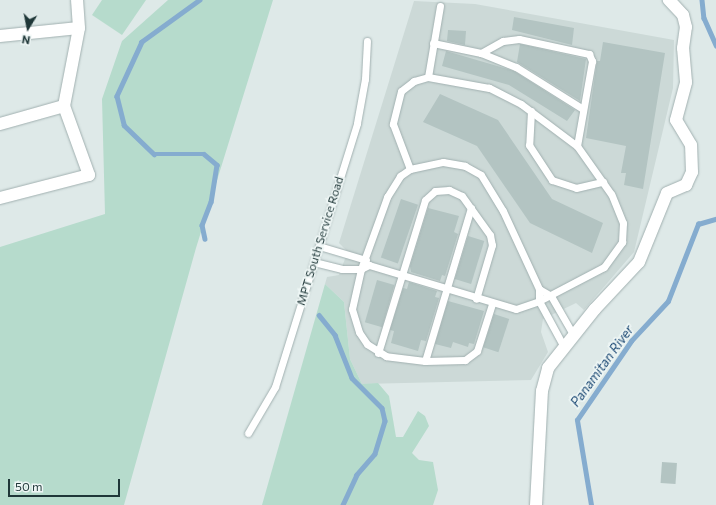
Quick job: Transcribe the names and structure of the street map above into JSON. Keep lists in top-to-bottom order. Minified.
{"streets":{"lane":["MPT South Service Road"]},"water":["Panamitan River"],"scale_bar":"50 m","north":"bottom"}
